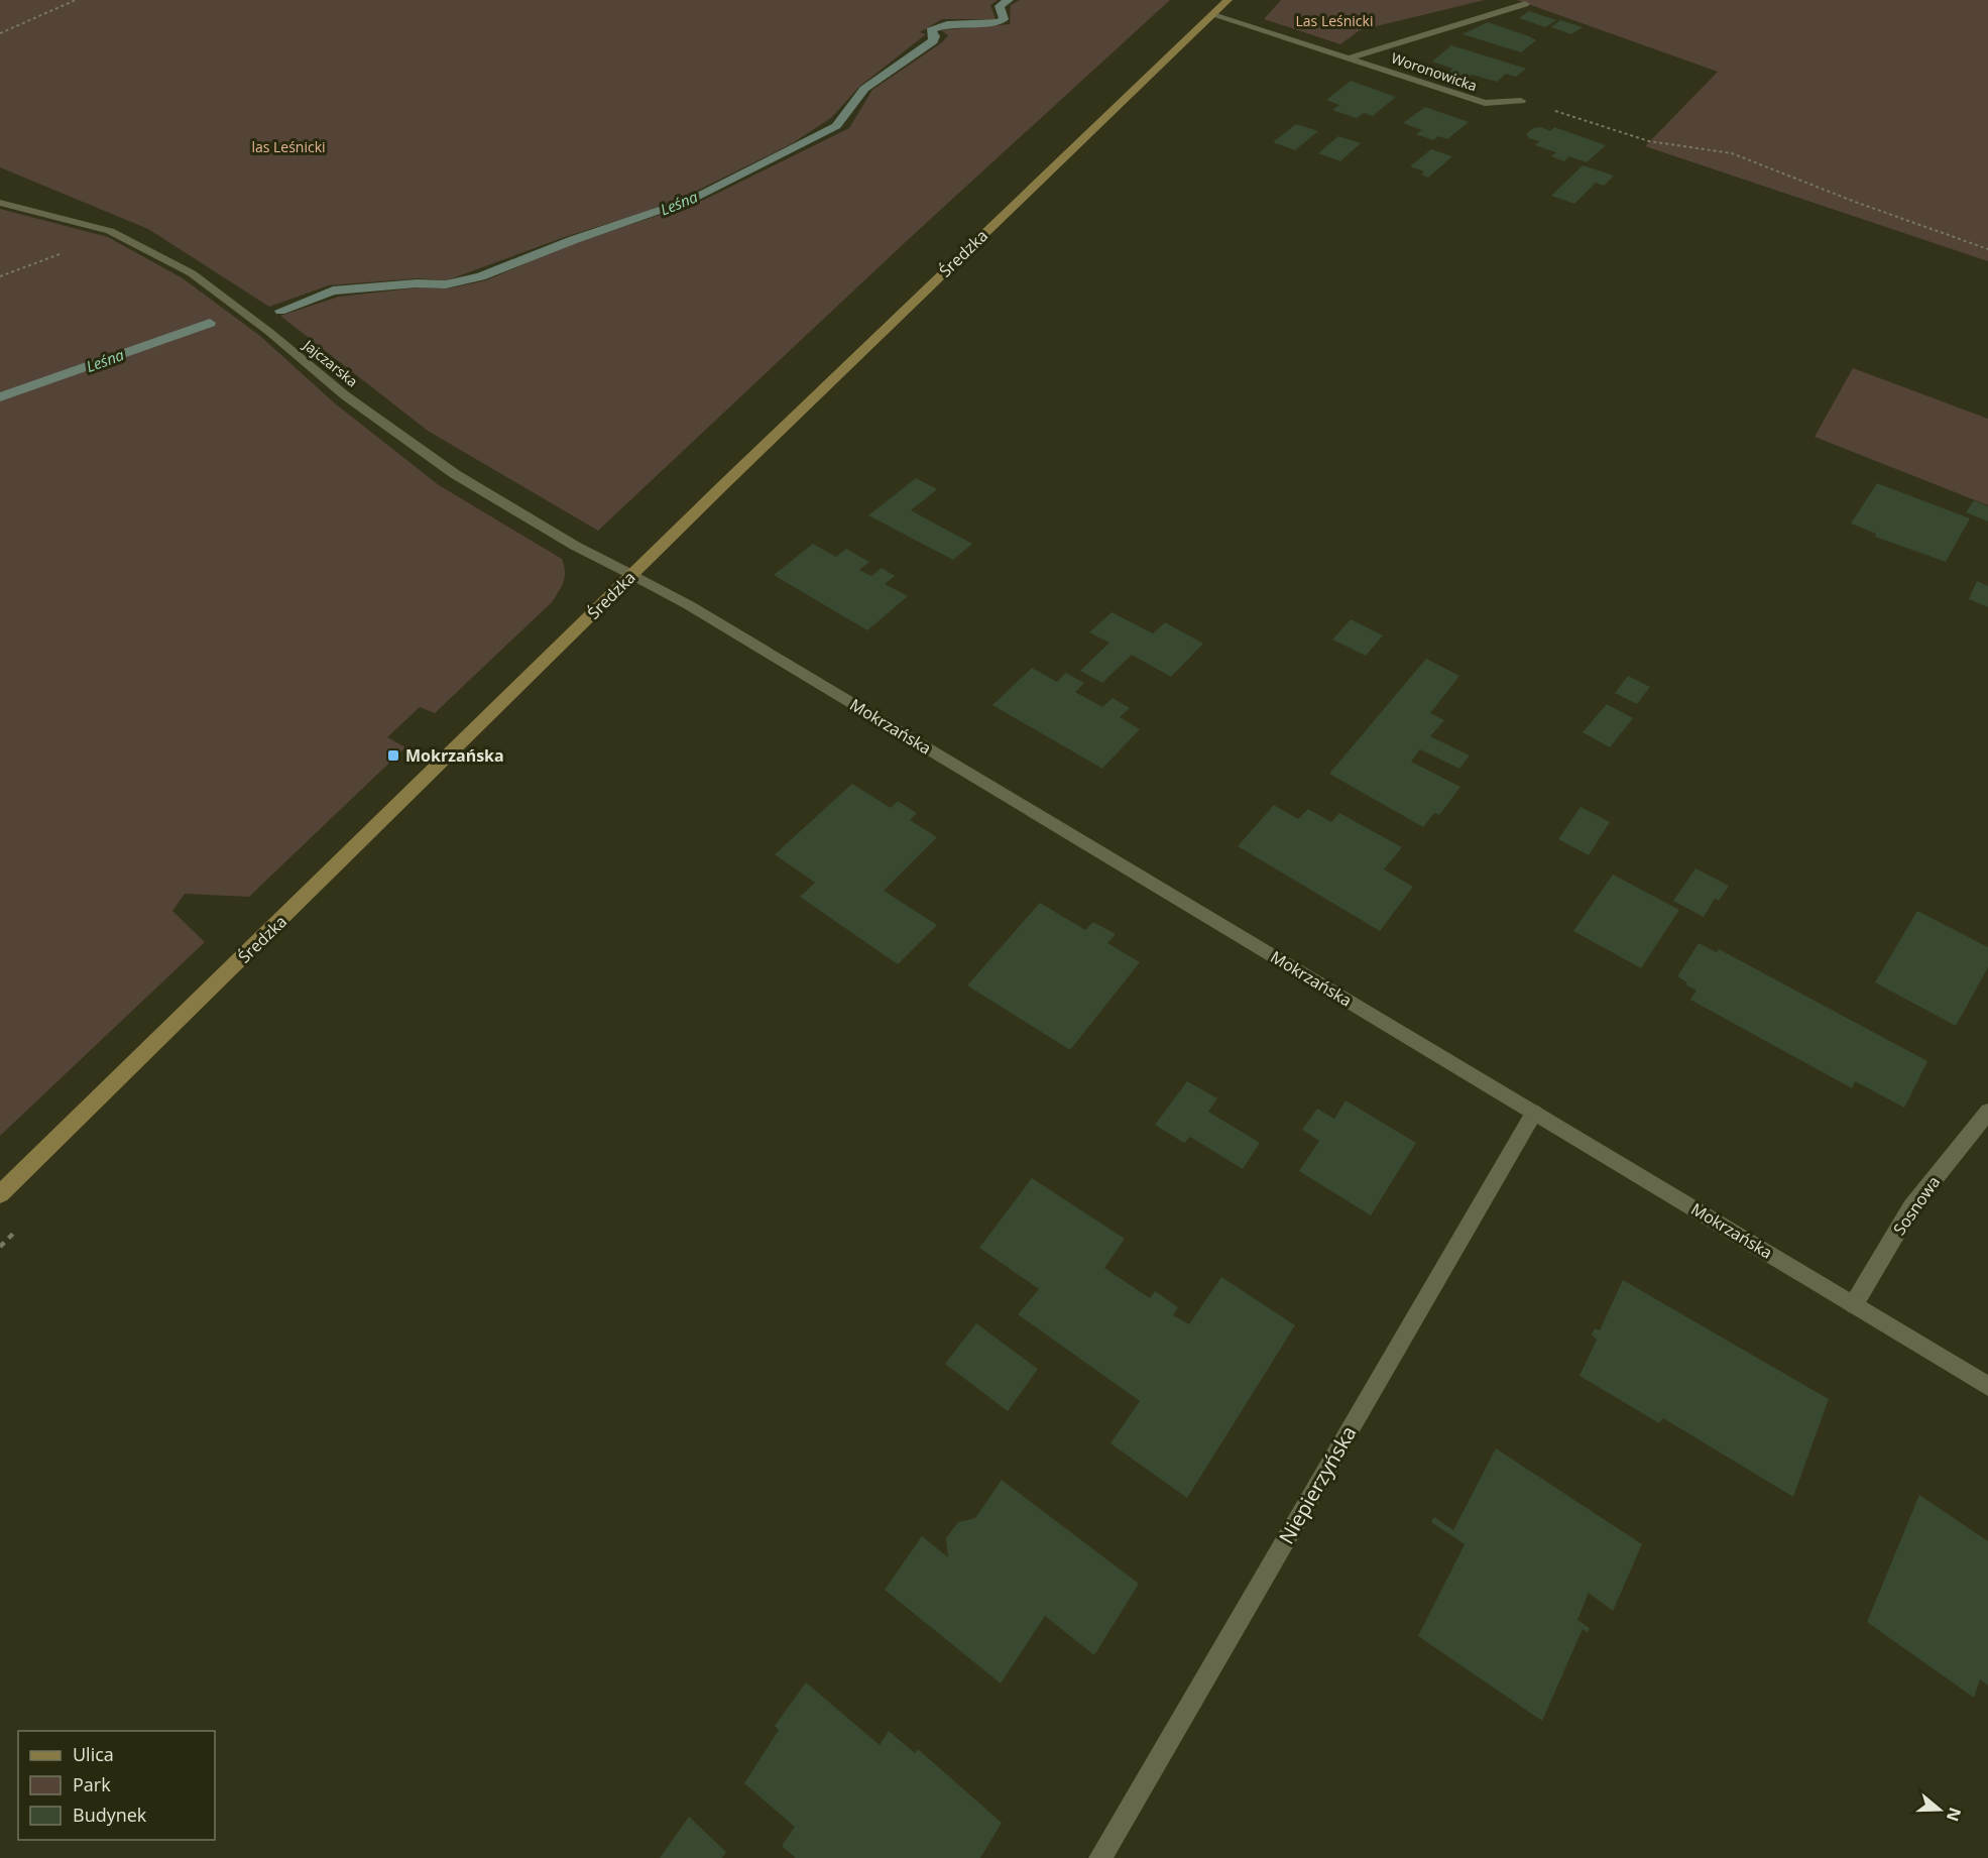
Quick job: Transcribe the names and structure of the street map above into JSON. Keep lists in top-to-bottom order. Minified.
{"streets":{"main road":["Średzka"],"street":["Woronowicka","Jajczarska","Mokrzańska","Sosnowa","Niepierzyńska"]},"crossings":[["Woronowicka","Średzka"],["Średzka","Jajczarska"],["Średzka","Mokrzańska"],["Jajczarska","Mokrzańska"],["Mokrzańska","Sosnowa"],["Mokrzańska","Niepierzyńska"]],"water":["Leśna"],"parks":["Las Leśnicki","las Leśnicki"],"places":{"transit":["Mokrzańska"]},"legend":["Ulica","Park","Budynek"],"north":"right"}
